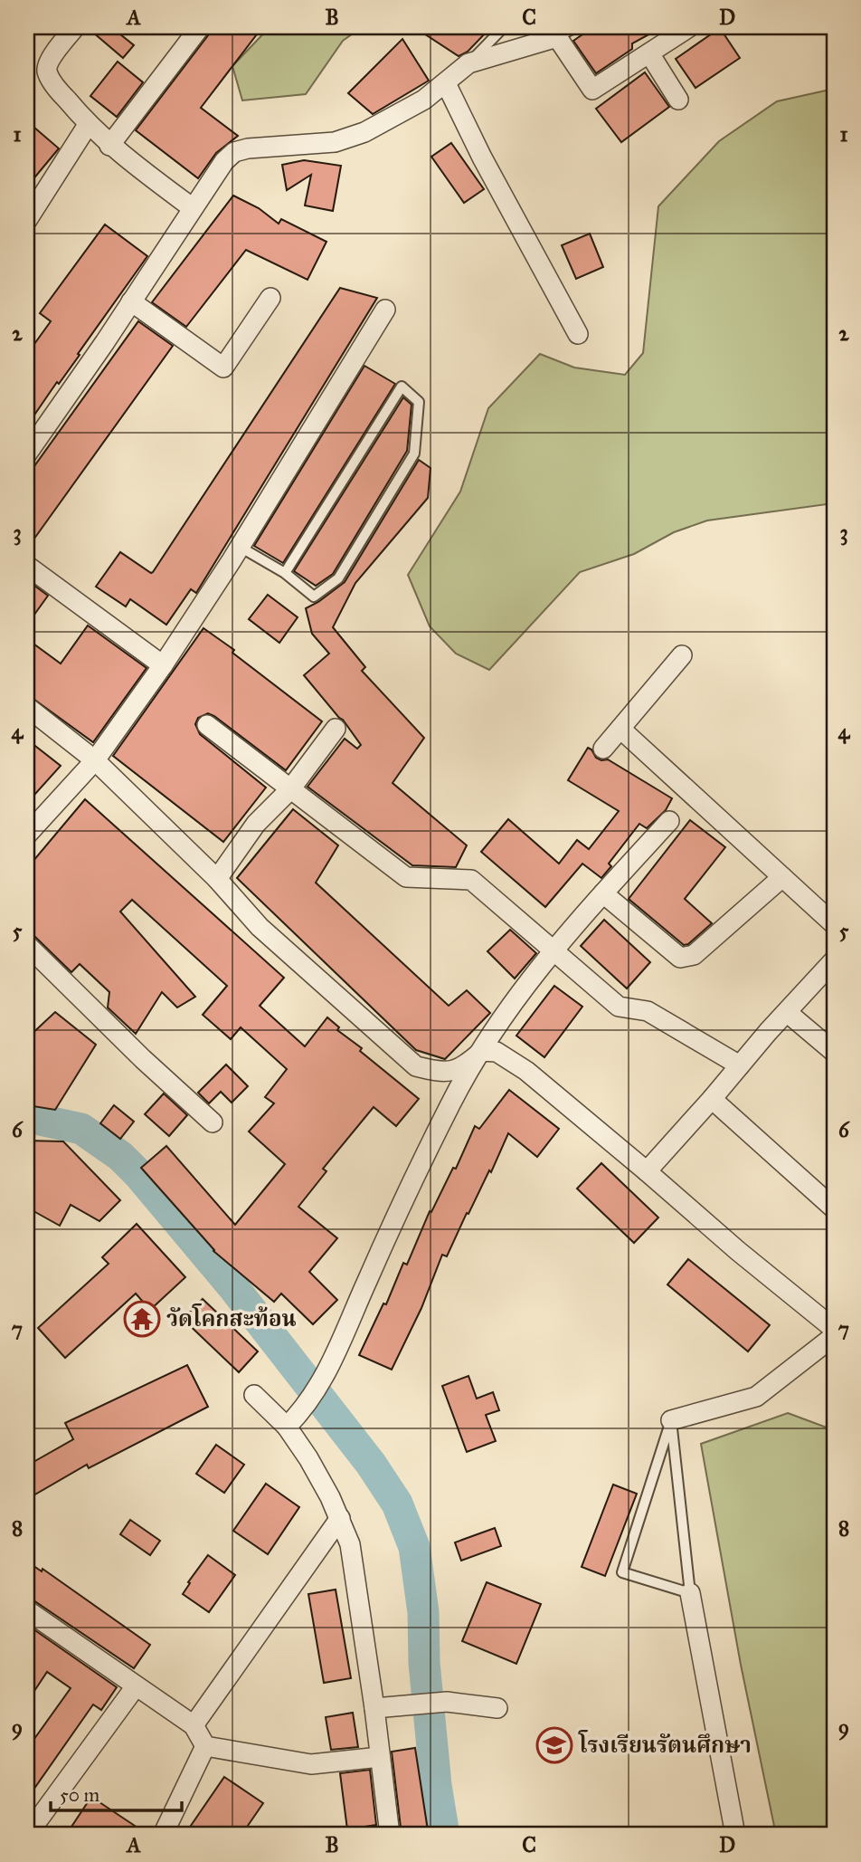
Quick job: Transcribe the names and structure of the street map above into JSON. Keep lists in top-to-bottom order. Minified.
{"places":{"temple":["วัดโคกสะท้อน"],"school or university":["โรงเรียนรัตนศึกษา"]},"scale_bar":"50 m","grid":{"columns":["A","B","C","D"],"rows":["1","2","3","4","5","6","7","8","9"]}}
